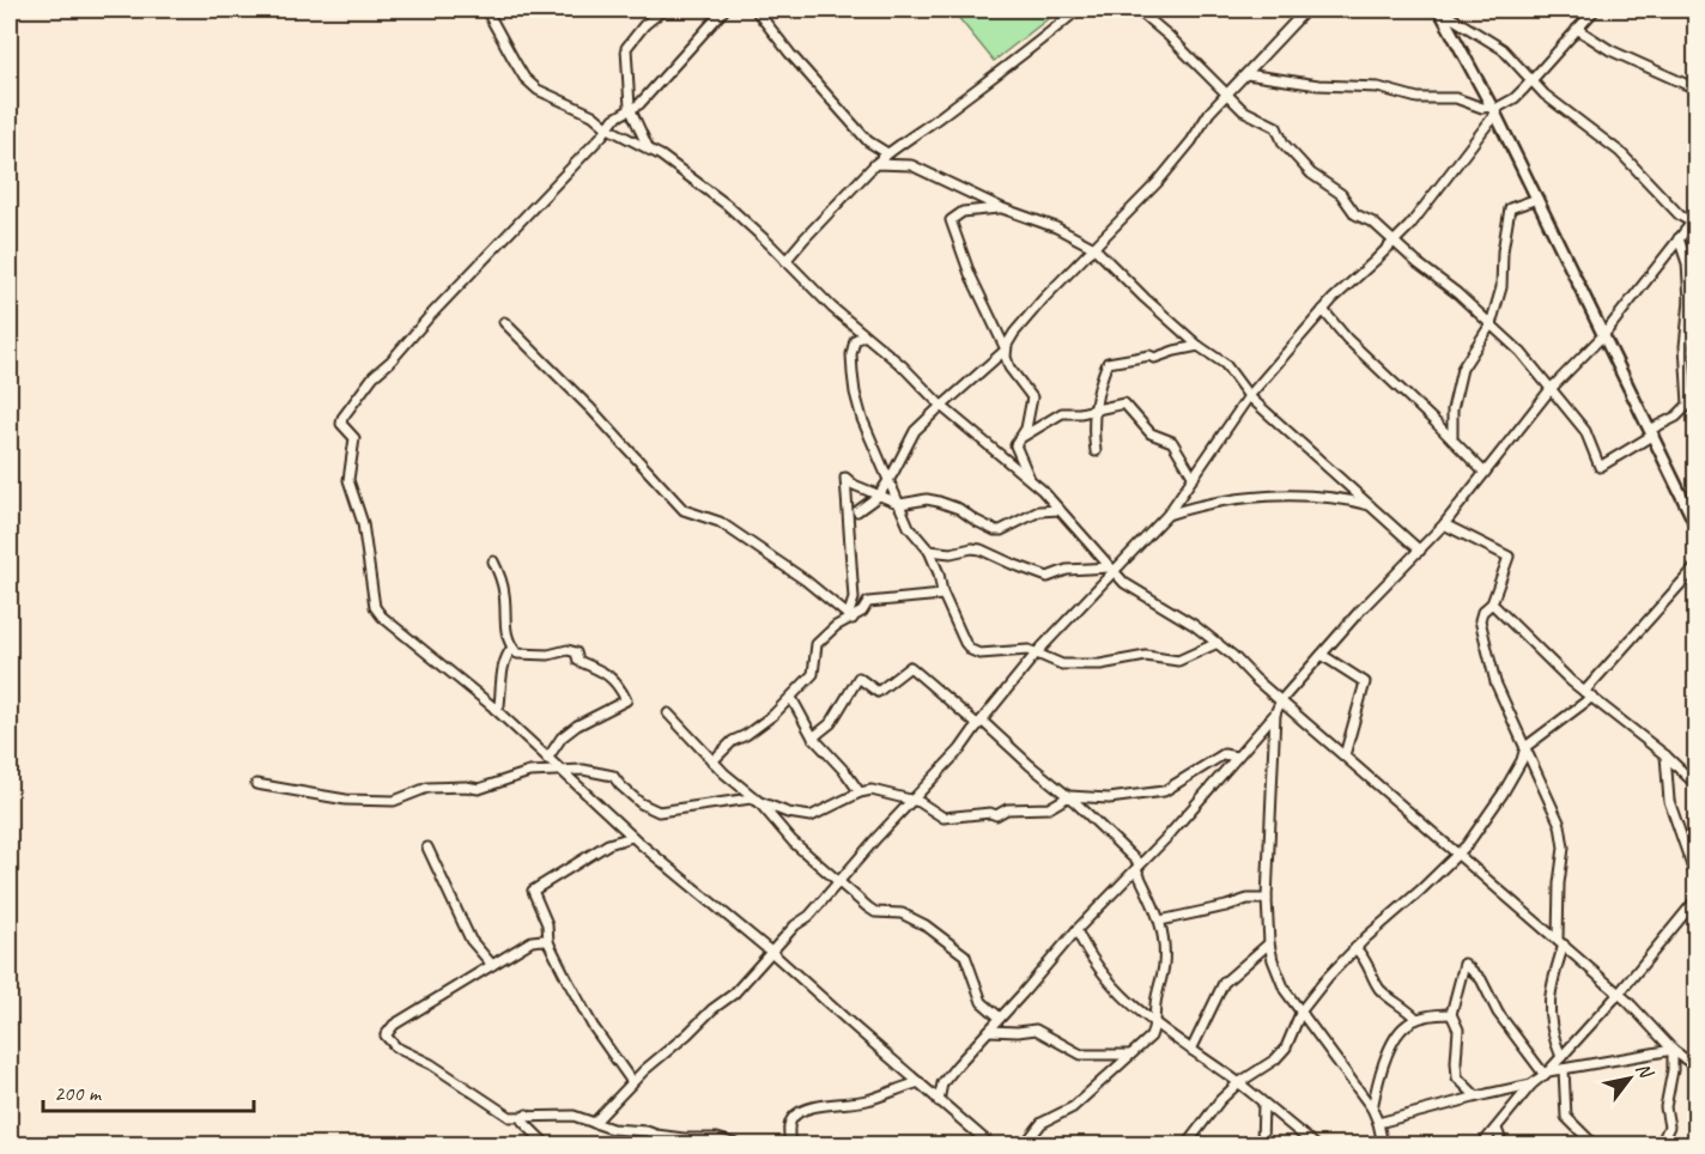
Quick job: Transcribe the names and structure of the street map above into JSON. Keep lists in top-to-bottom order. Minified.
{"scale_bar":"200 m","north":"top right"}
